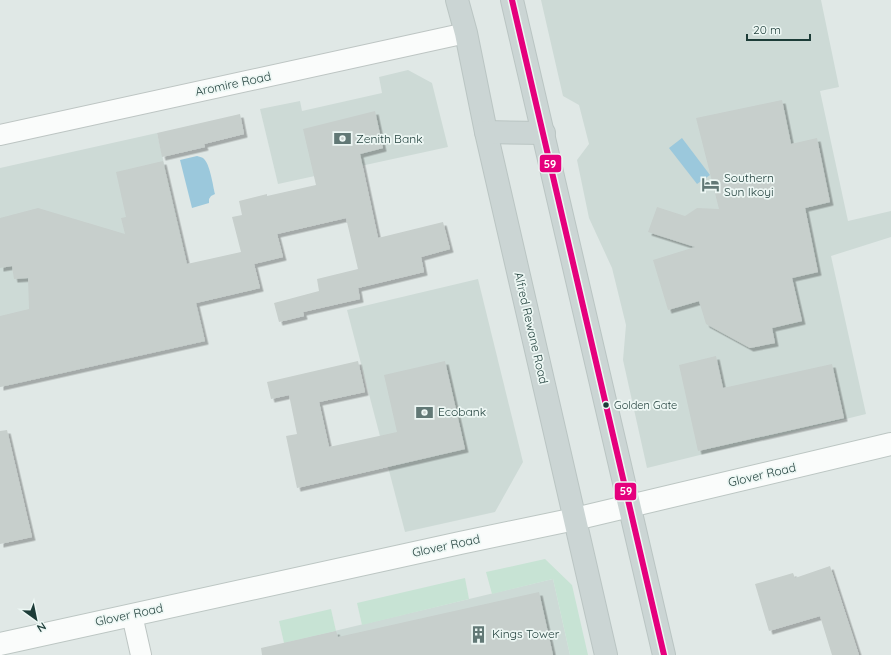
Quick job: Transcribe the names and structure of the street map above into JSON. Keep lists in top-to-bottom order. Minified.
{"streets":{"main road":["Alfred Rewane Road"],"street":["Aromire Road","Glover Road"]},"crossings":[["Aromire Road","Alfred Rewane Road"],["Alfred Rewane Road","Glover Road"]],"places":{"bank":["Zenith Bank","Ecobank"],"hotel":["Southern Sun Ikoyi"],"other":["Golden Gate"],"building":["Kings Tower"]},"lines":["transit line 59"],"scale_bar":"20 m","north":"bottom right"}
